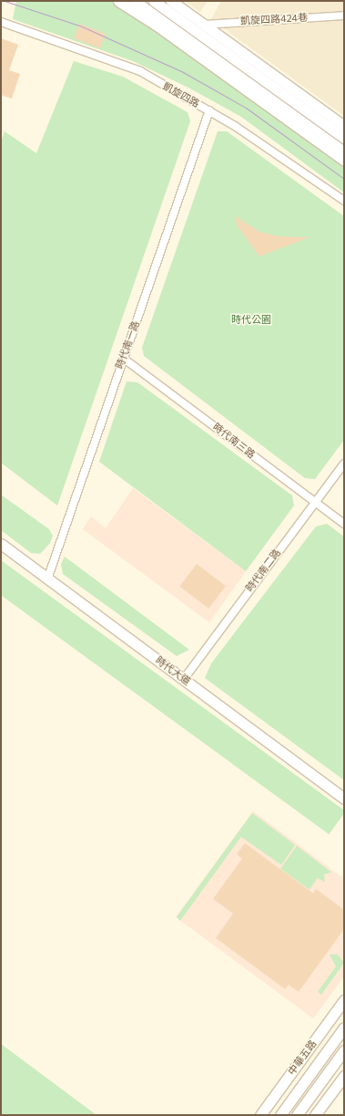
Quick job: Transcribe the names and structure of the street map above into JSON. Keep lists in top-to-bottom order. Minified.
{"streets":{"street":["凱旋四路424巷","凱旋四路","時代南一路","時代南三路","時代南二路","時代大道","中華五路"]},"crossings":[["凱旋四路","時代南一路"],["時代南一路","時代南三路"],["時代南一路","時代大道"],["時代南三路","時代南二路"],["時代南二路","時代大道"]],"parks":["時代公園"]}
